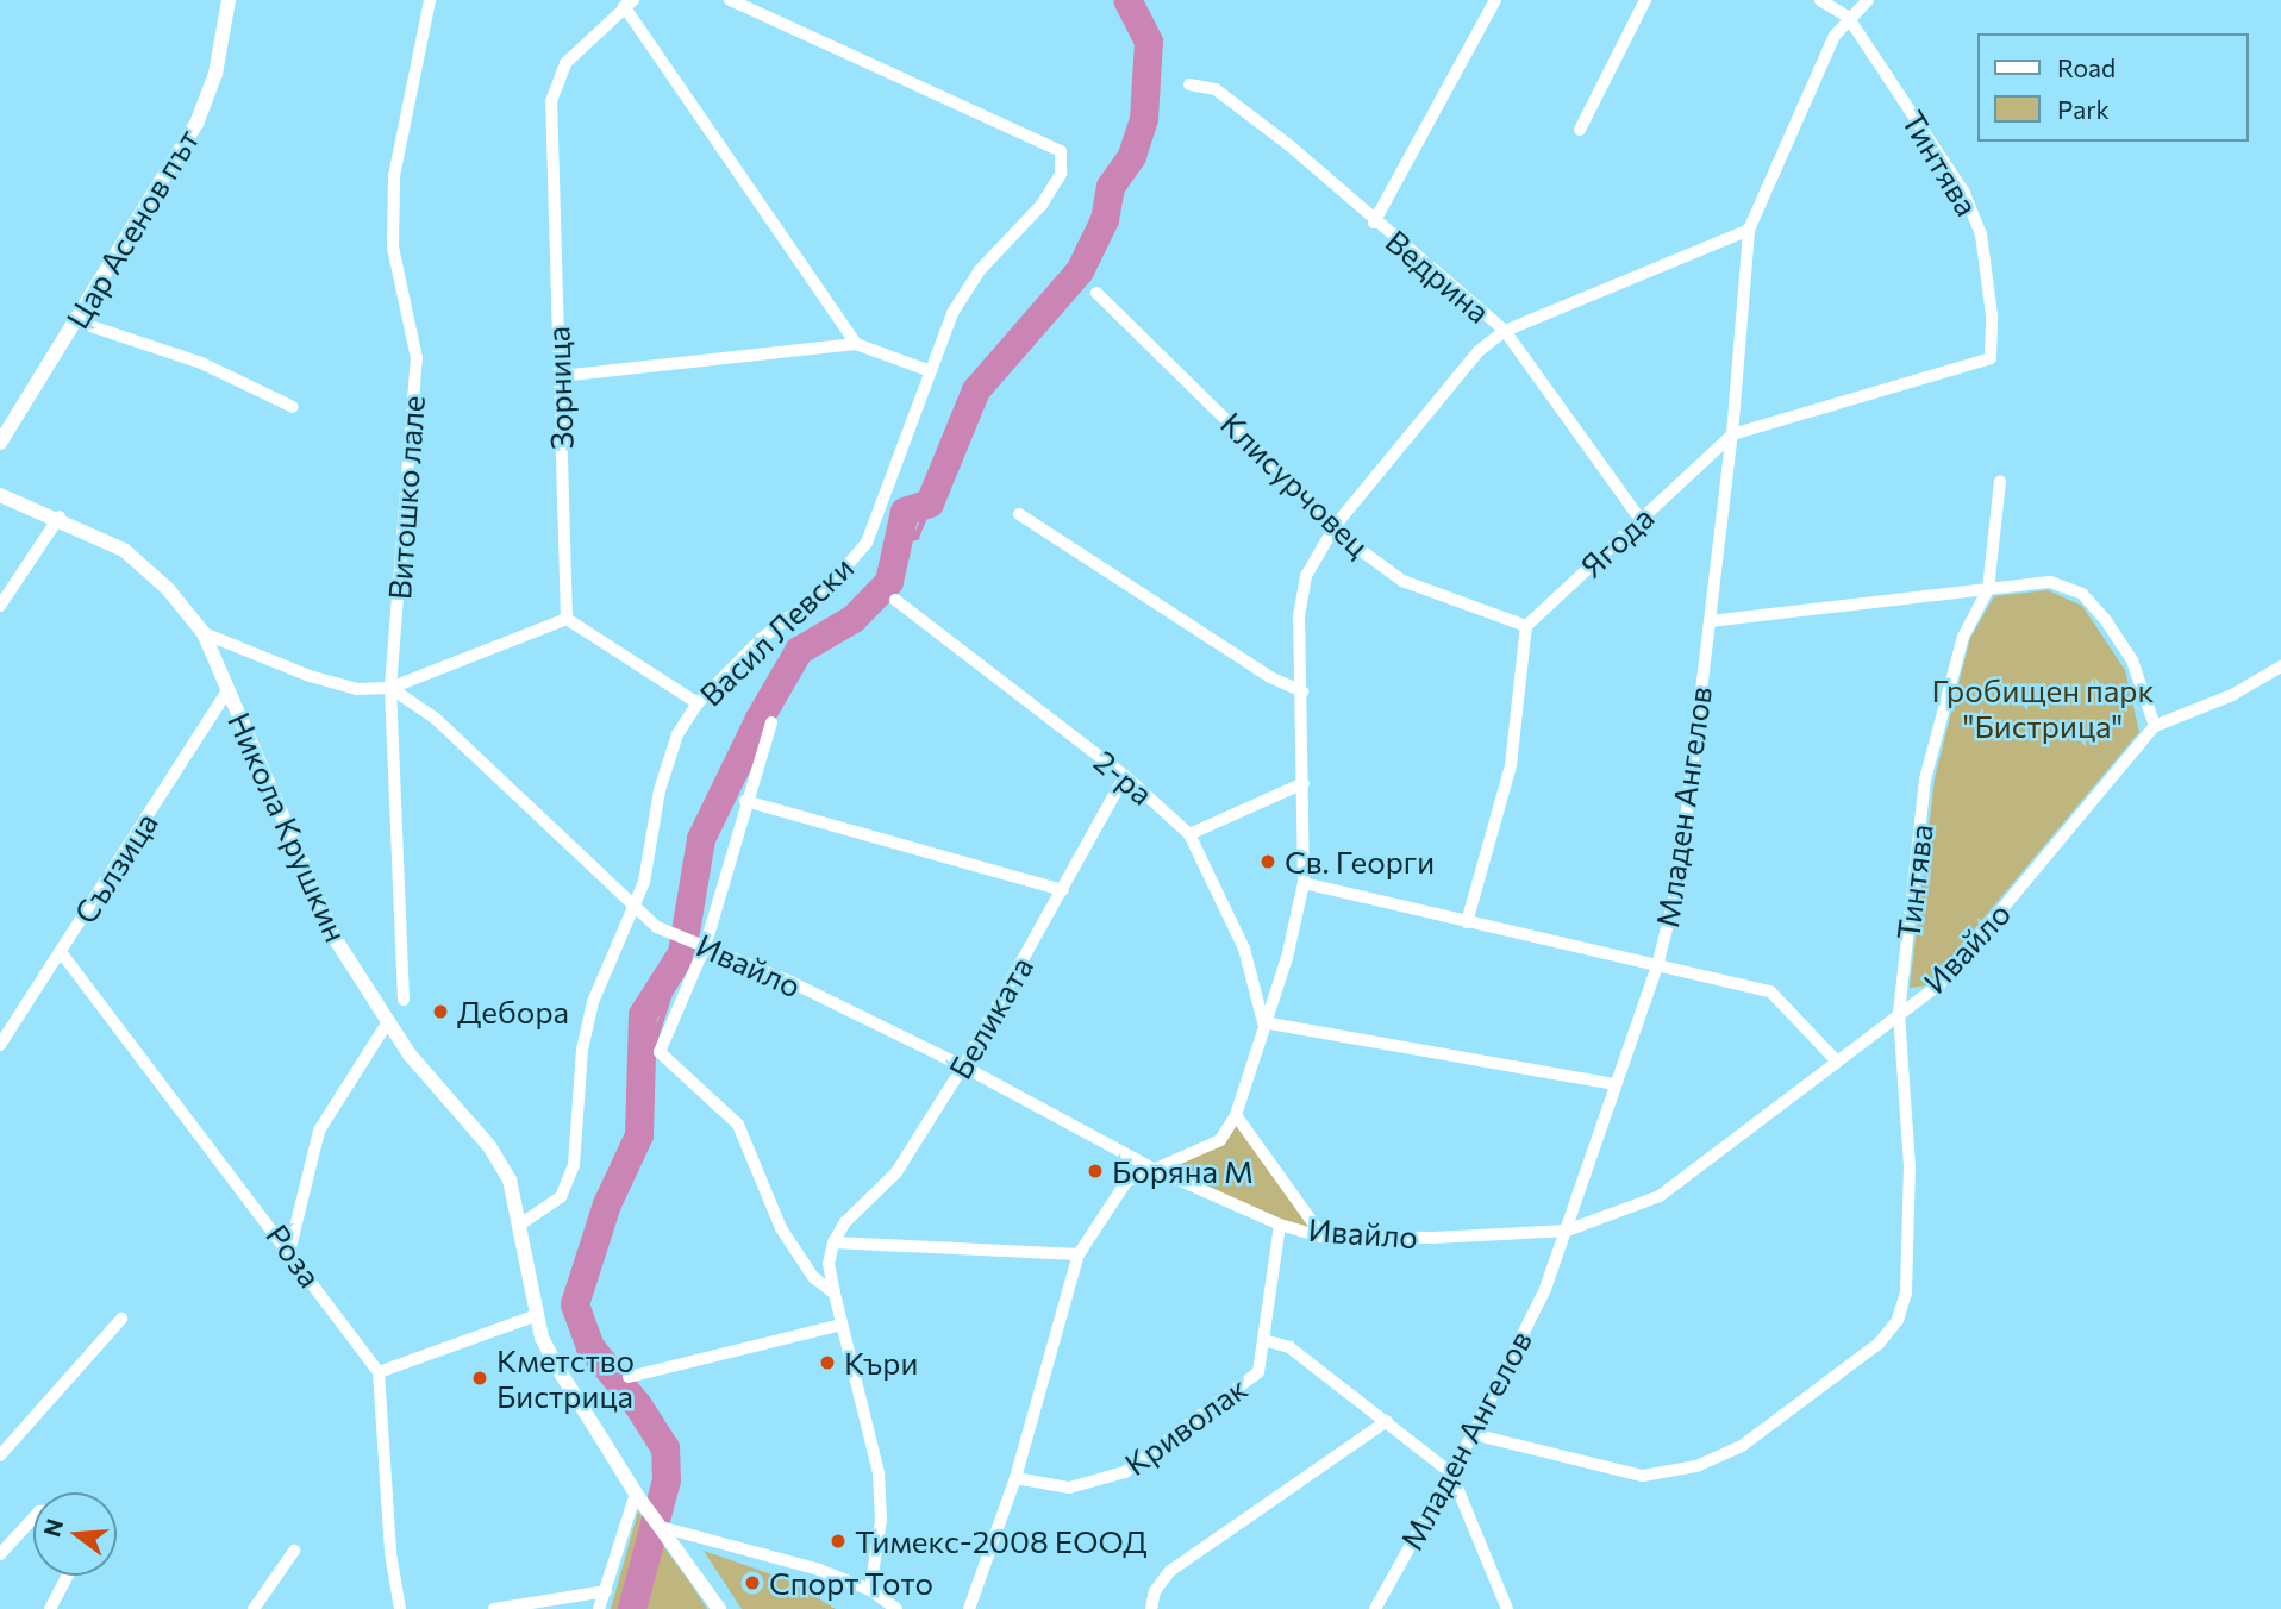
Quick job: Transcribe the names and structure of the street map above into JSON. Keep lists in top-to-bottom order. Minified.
{"streets":{"street":["Тинтява","Цар Асенов път","Ведрина","Зорница","Клисурчовец","Витошко лале","Ягода","Васил Левски","2-ра","Младен Ангелов","Никола Крушкин","Сълзица","Ивайло","Беликата","Роза","Криволак"]},"crossings":[["Тинтява","Ягода"],["Тинтява","Младен Ангелов"],["Тинтява","Ивайло"],["Ведрина","Ягода"],["Клисурчовец","Ягода"],["Витошко лале","Ивайло"],["Ягода","Младен Ангелов"],["Васил Левски","Никола Крушкин"],["Васил Левски","Ивайло"],["2-ра","Беликата"],["Младен Ангелов","Ивайло"],["Никола Крушкин","Сълзица"],["Сълзица","Роза"],["Ивайло","Беликата"],["Ивайло","Криволак"]],"parks":["Гробищен парк \"Бистрица\""],"places":["Св. Георги","Дебора","Боряна М","Къри","Кметство Бистрица","Тимекс-2008 ЕООД","Спорт Тото"],"legend":["Road","Park"],"north":"left"}
